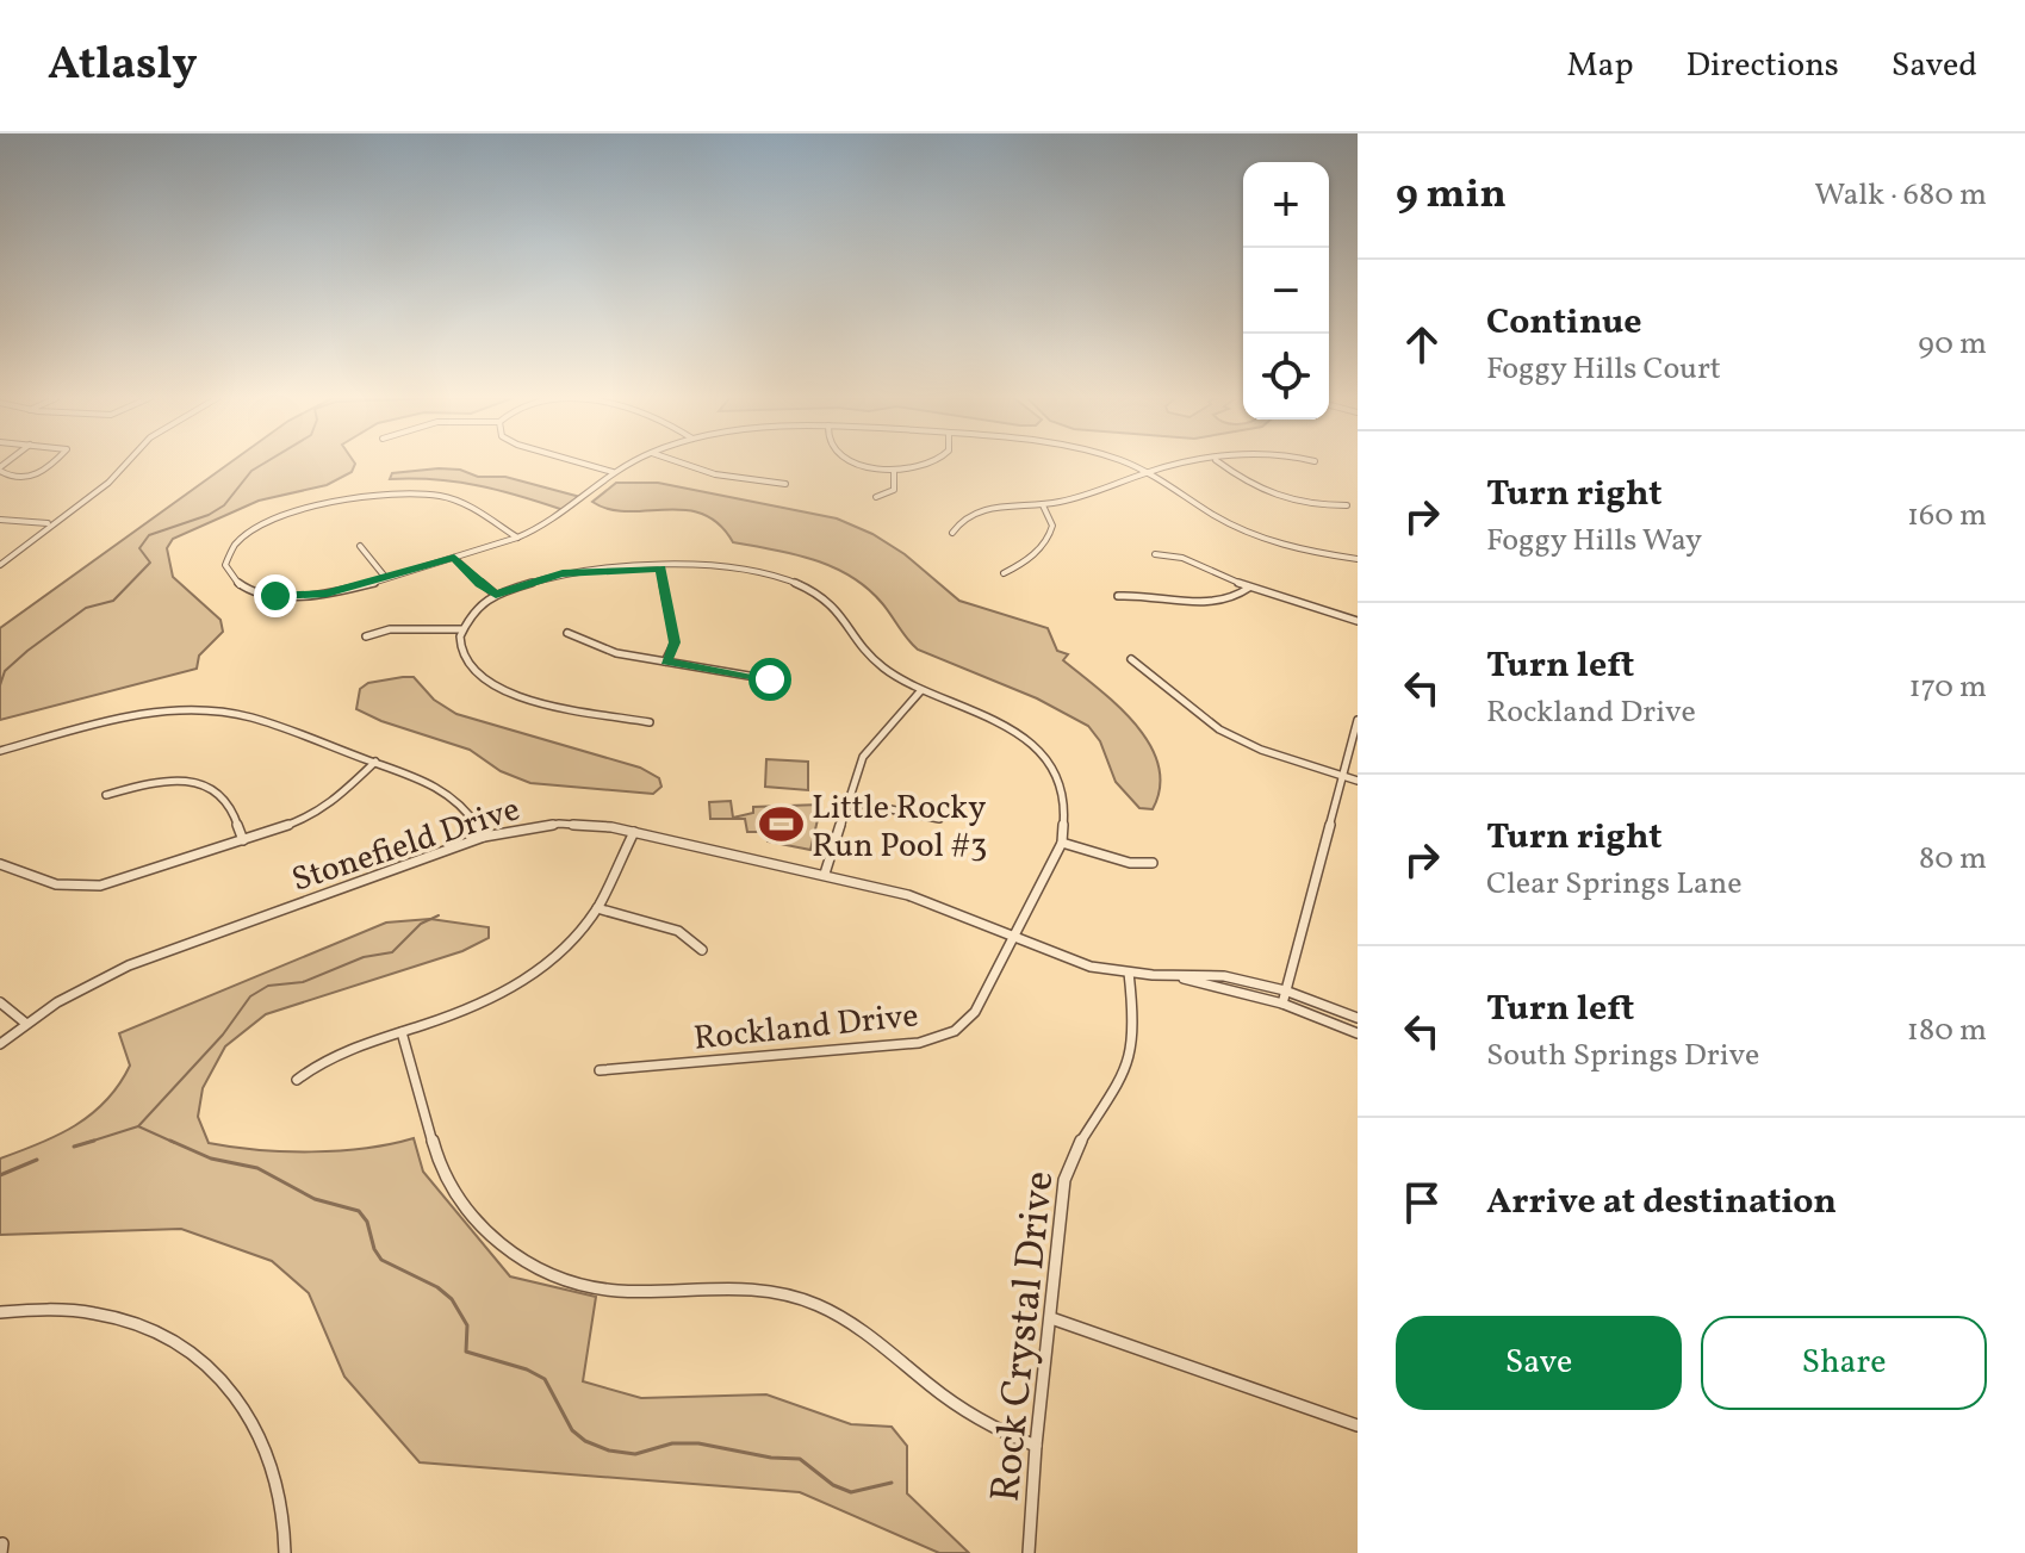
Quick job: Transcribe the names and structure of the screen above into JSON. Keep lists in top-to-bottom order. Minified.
{"streets":{"street":["Stonefield Drive","Rockland Drive","Rock Crystal Drive"]},"crossings":[["Stonefield Drive","Rockland Drive"],["Stonefield Drive","Rock Crystal Drive"]],"places":{"sports":["Little Rocky Run Pool #3"]},"page":{"header":"Atlasly","nav":["Map","Directions","Saved"],"heading":["9 min","Walk · 680 m"],"map_buttons":["+","−"],"list":[["Continue","Foggy Hills Court","90 m"],["Turn right","Foggy Hills Way","160 m"],["Turn left","Rockland Drive","170 m"],["Turn right","Clear Springs Lane","80 m"],["Turn left","South Springs Drive","180 m"],"Arrive at destination"],"buttons":["Save","Share"]}}
